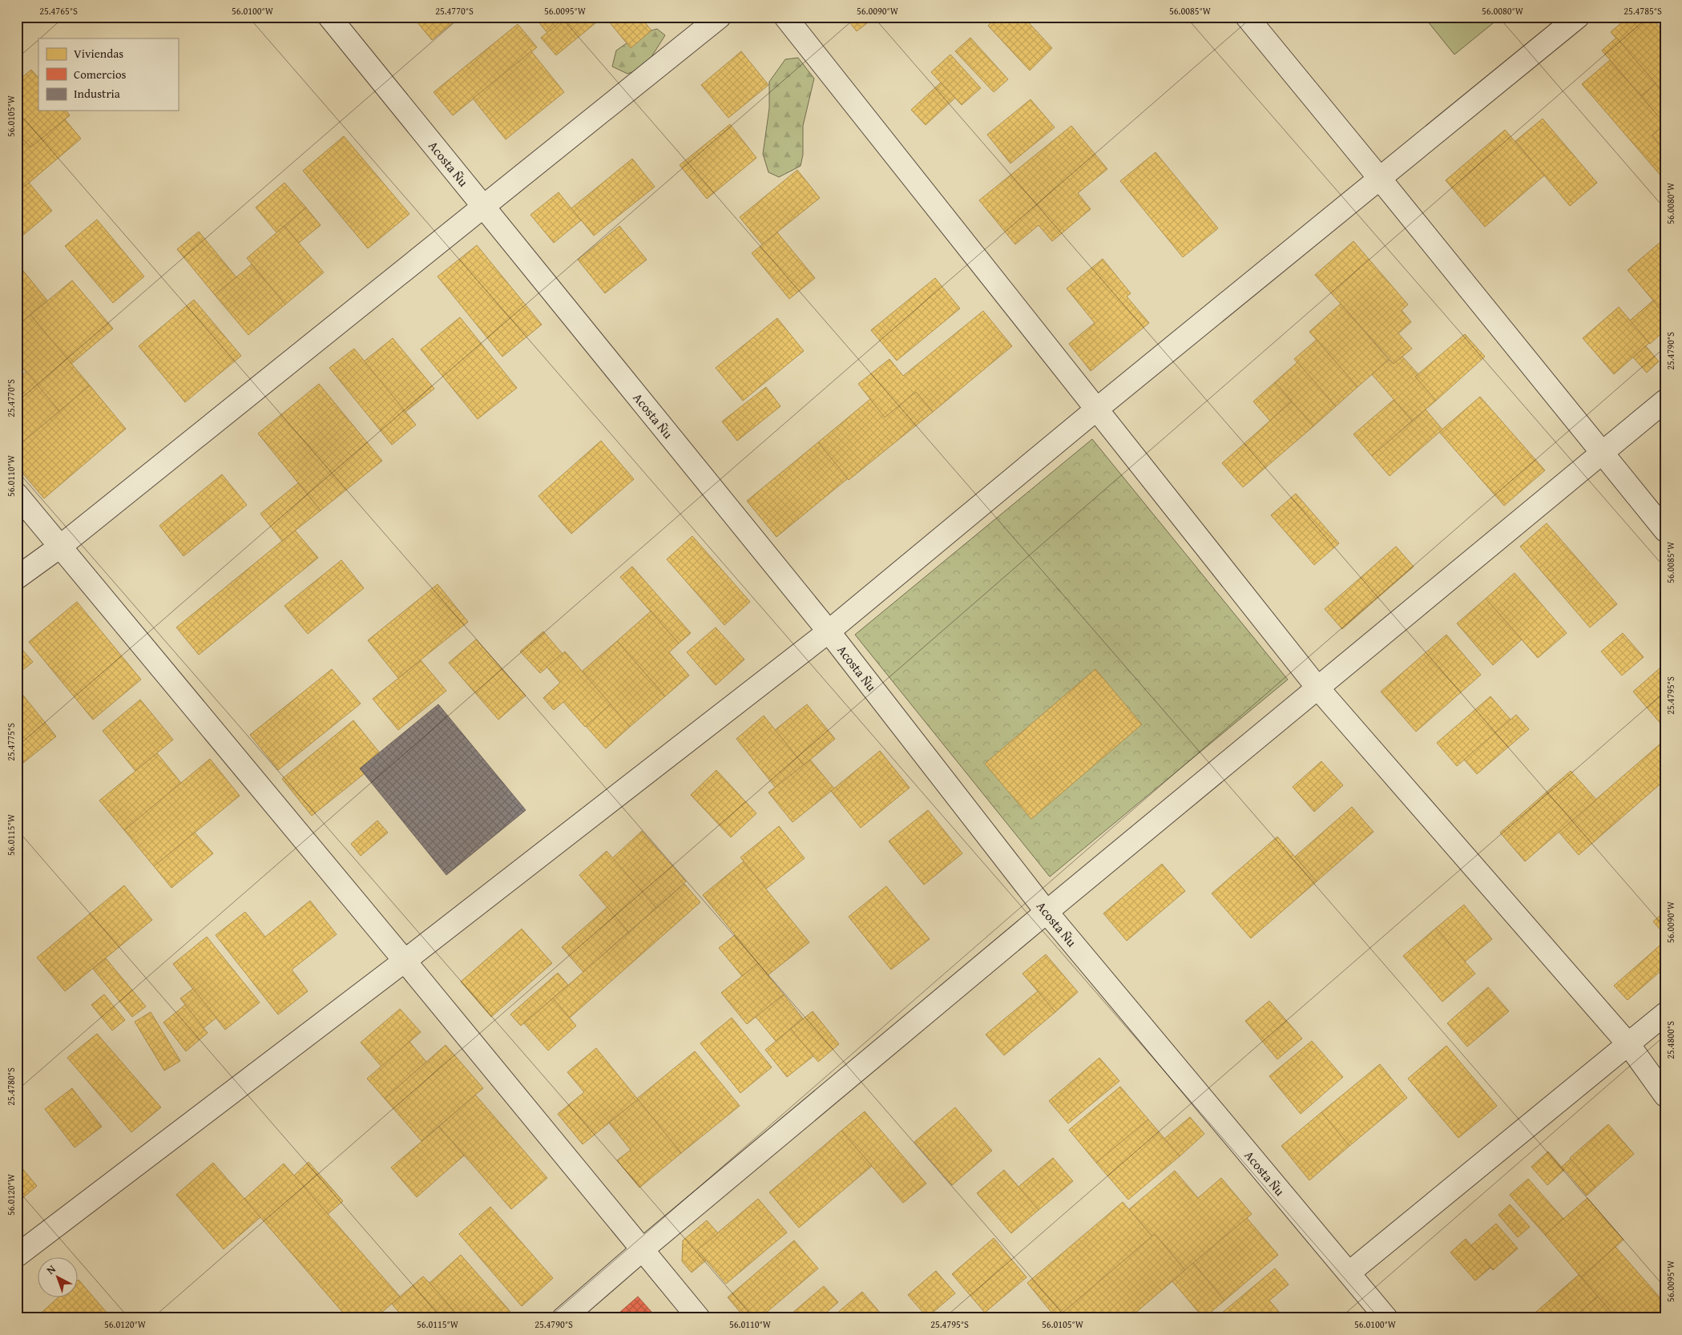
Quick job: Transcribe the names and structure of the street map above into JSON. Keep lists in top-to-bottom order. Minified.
{"streets":{"street":["Acosta Ñu"]},"legend":["Viviendas","Comercios","Industria"],"north":"top left","coordinates":["25.4765°S","56.0100°W","25.4770°S","56.0095°W","56.0090°W","56.0085°W","56.0080°W","25.4785°S","56.0105°W","25.4790°S","56.0110°W","25.4795°S","25.4775°S","56.0115°W","25.4800°S","25.4780°S","56.0120°W"]}
